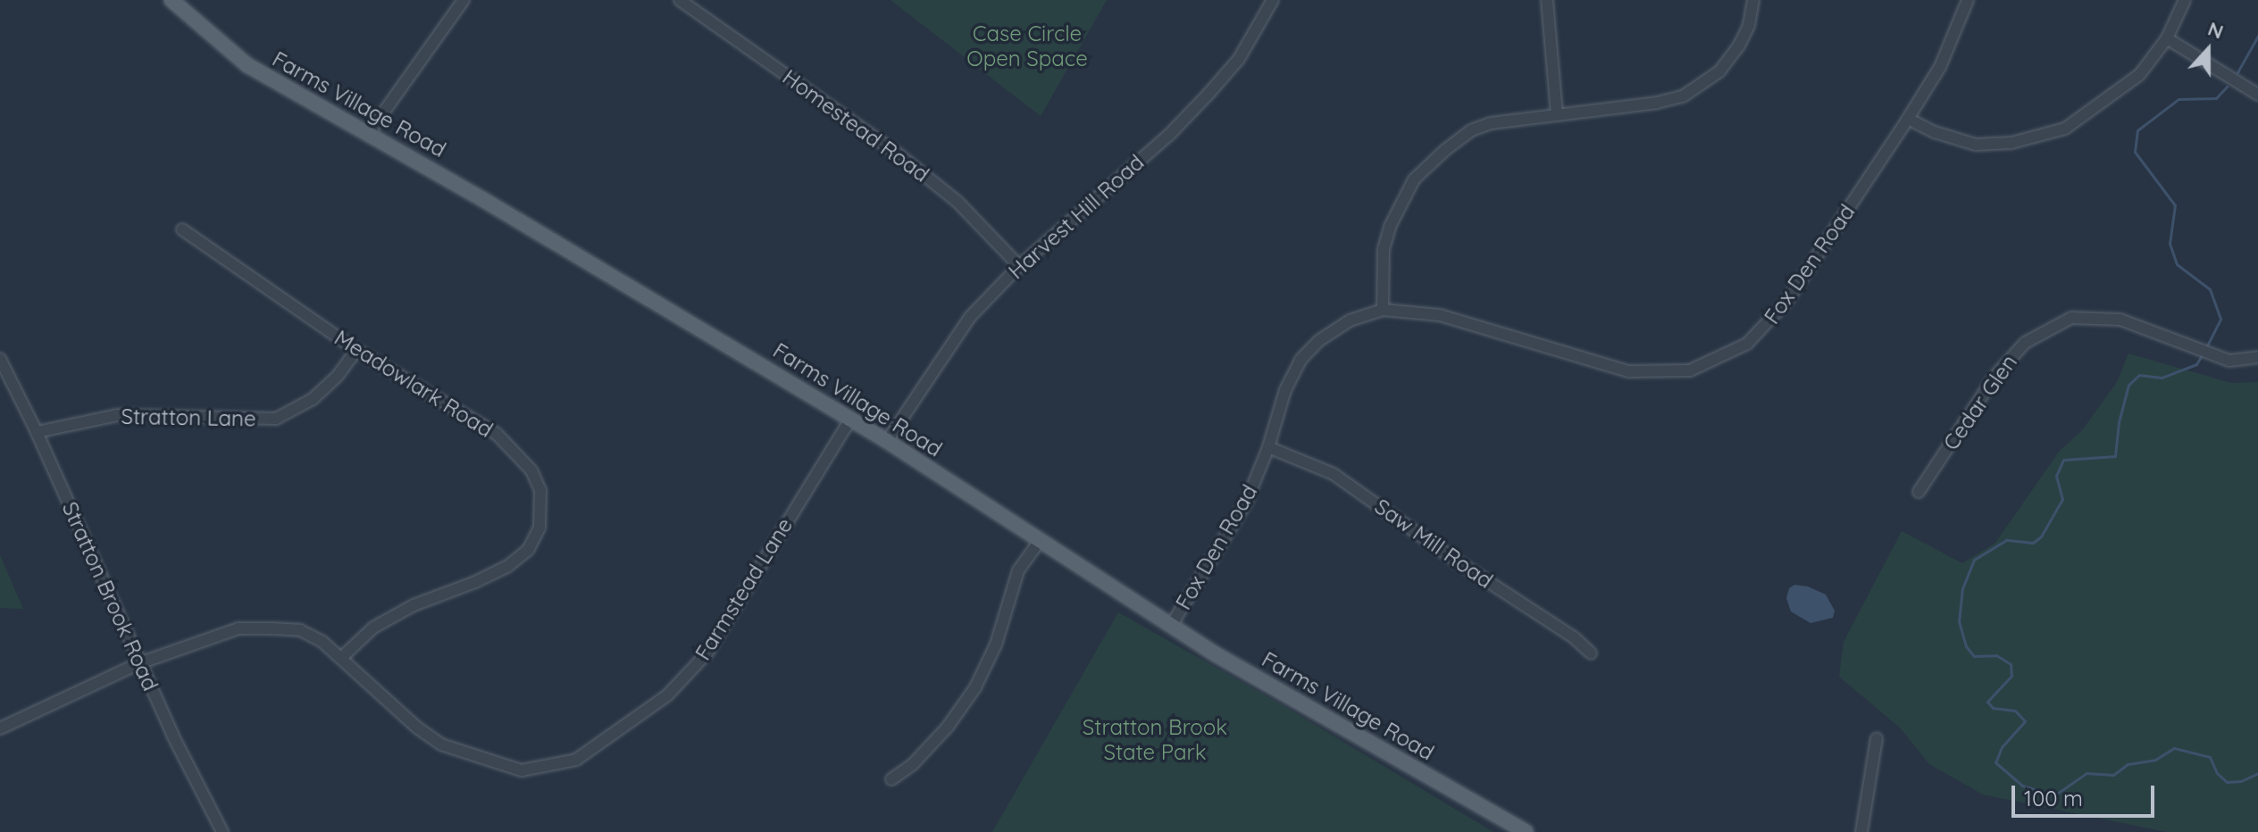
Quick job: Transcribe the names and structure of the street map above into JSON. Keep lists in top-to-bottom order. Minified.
{"streets":{"main road":["Farms Village Road"],"street":["Homestead Road","Harvest Hill Road","Fox Den Road","Meadowlark Road","Cedar Glen","Stratton Lane","Saw Mill Road","Farmstead Lane","Stratton Brook Road"]},"crossings":[["Farms Village Road","Harvest Hill Road"],["Farms Village Road","Fox Den Road"],["Farms Village Road","Farmstead Lane"],["Homestead Road","Harvest Hill Road"],["Fox Den Road","Saw Mill Road"],["Meadowlark Road","Stratton Lane"],["Meadowlark Road","Farmstead Lane"],["Stratton Lane","Stratton Brook Road"],["Farmstead Lane","Stratton Brook Road"]],"parks":["Case Circle Open Space","Stratton Brook State Park"],"scale_bar":"100 m","north":"top"}
